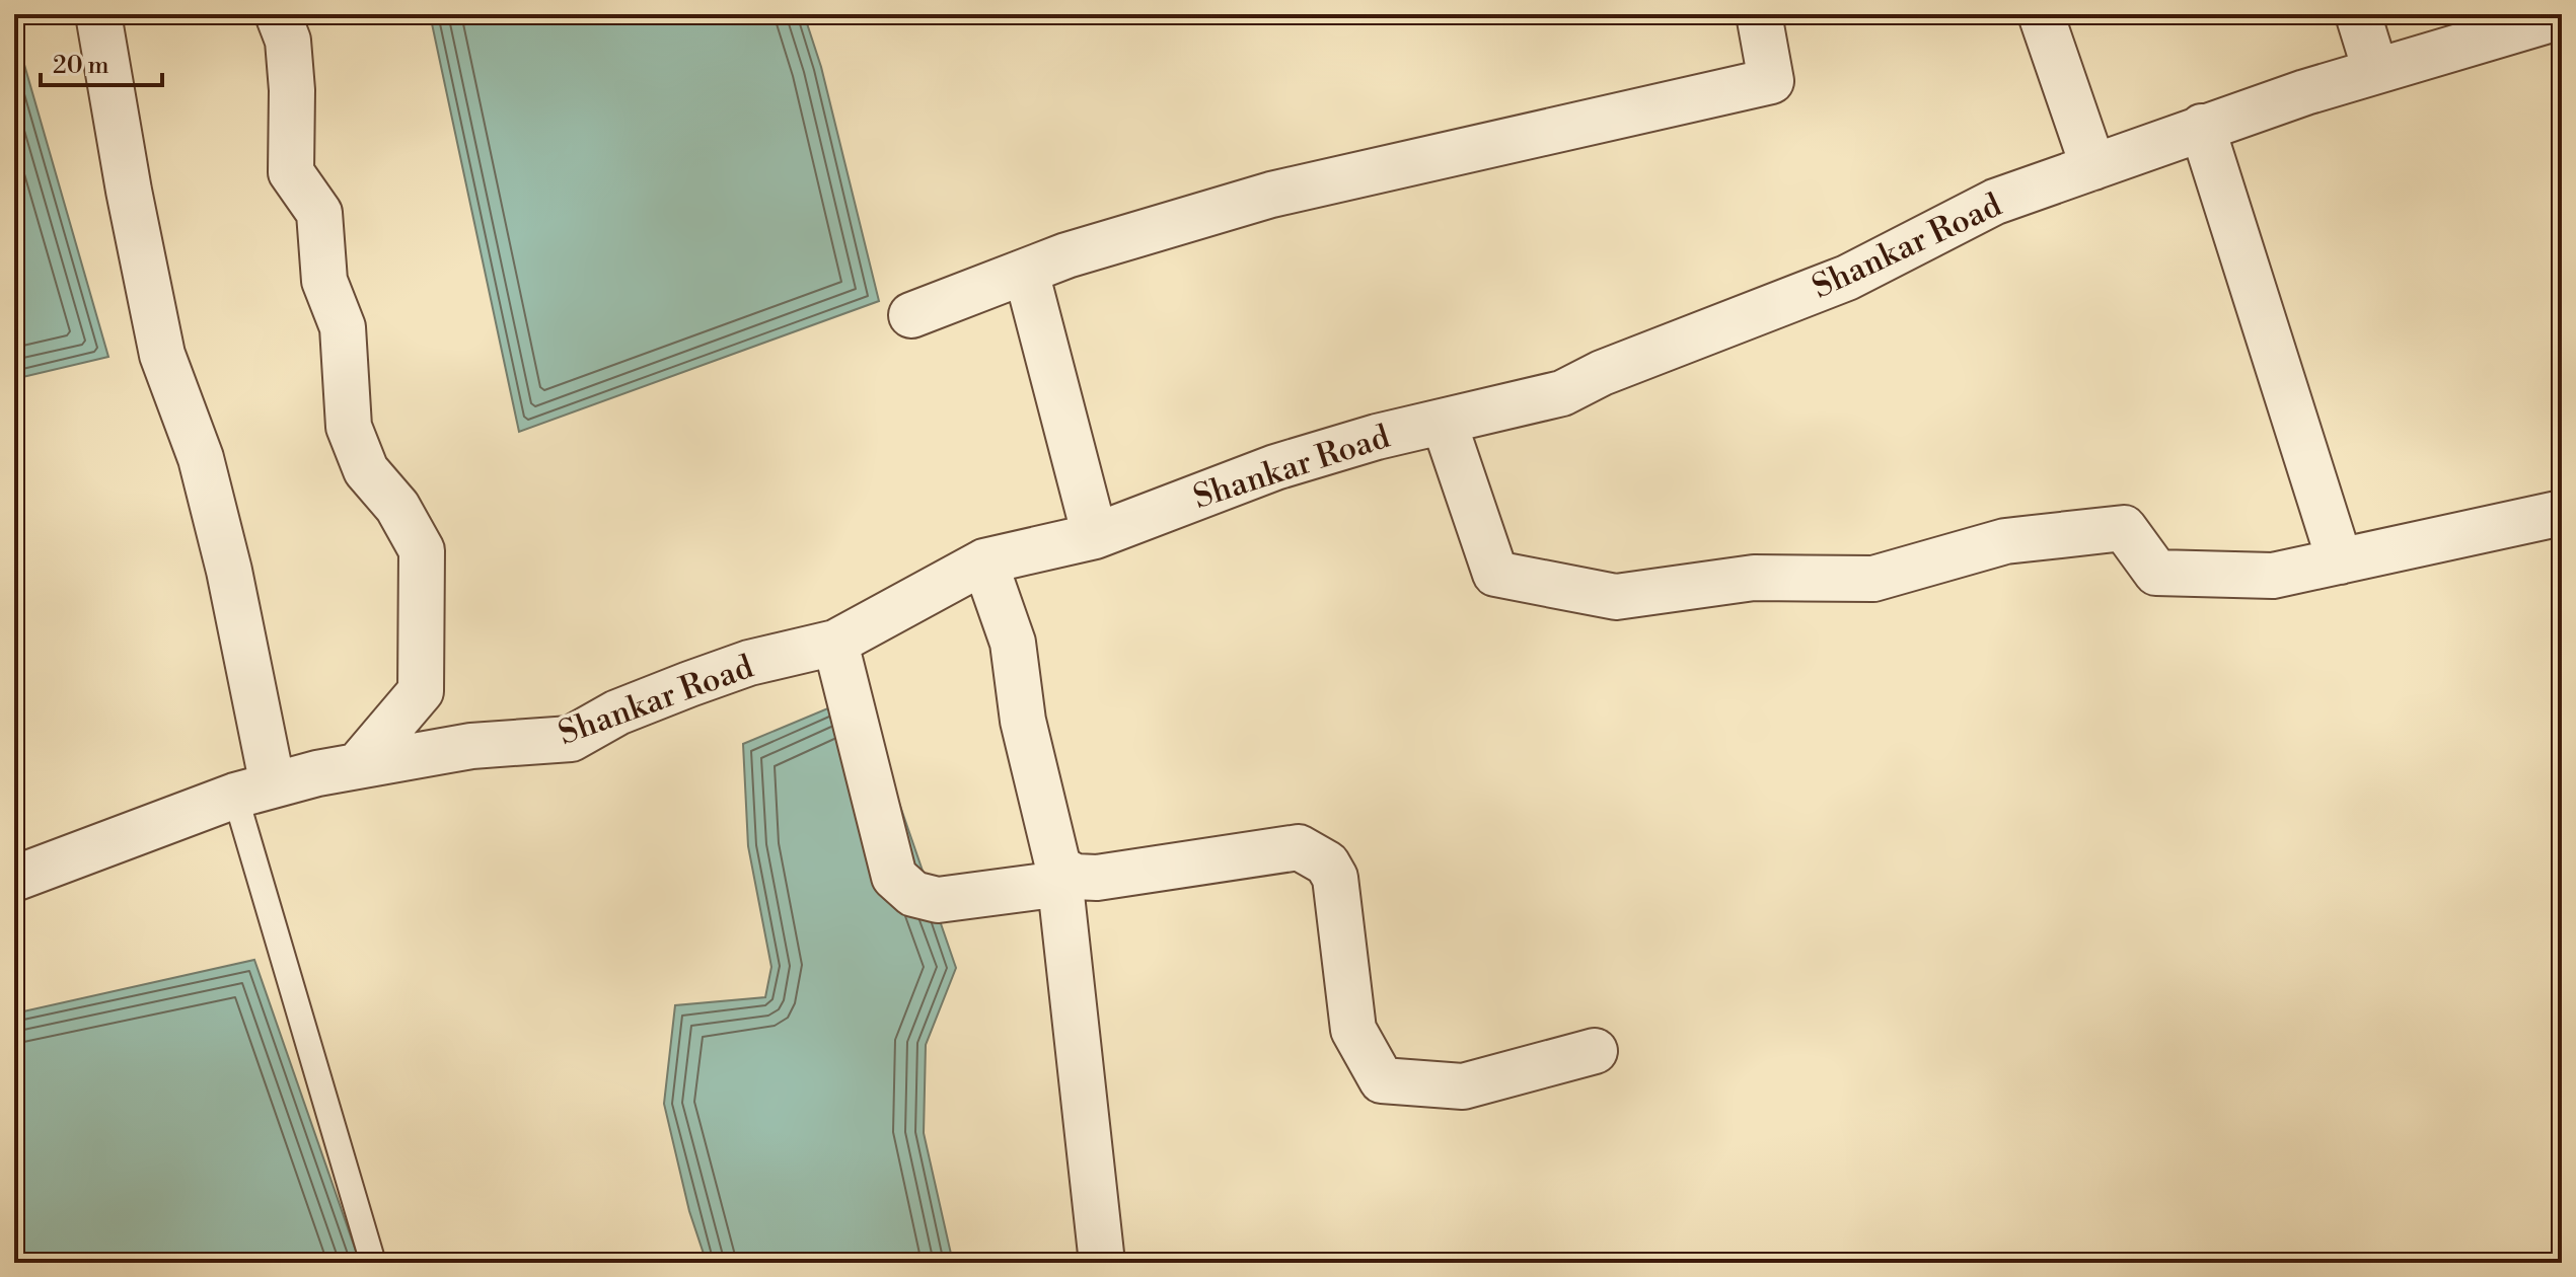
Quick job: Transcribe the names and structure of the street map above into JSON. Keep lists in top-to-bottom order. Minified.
{"streets":{"street":["Shankar Road"]},"scale_bar":"20 m"}
